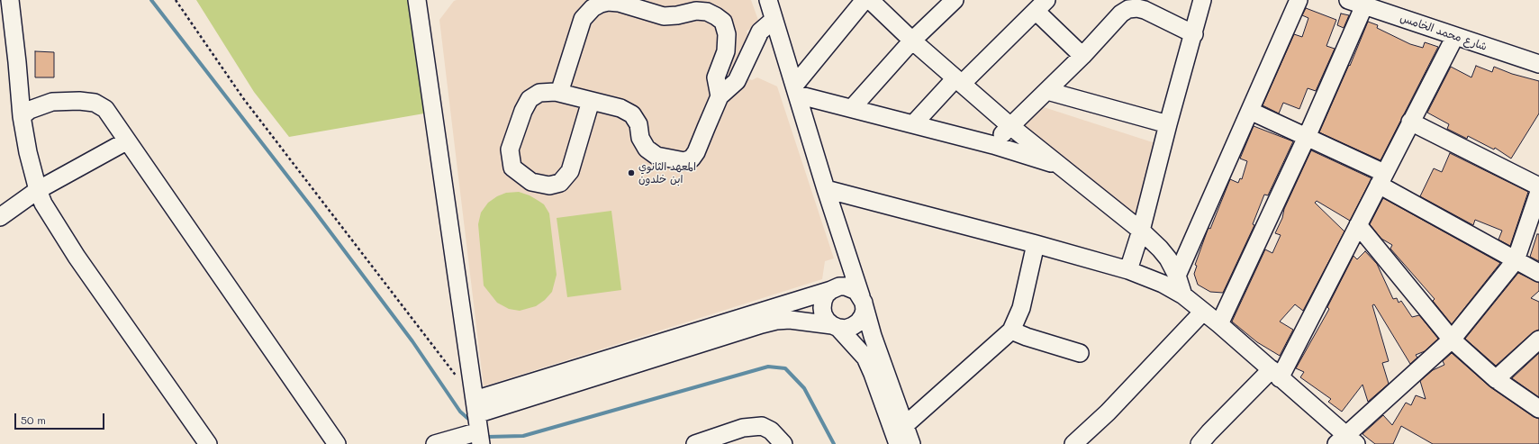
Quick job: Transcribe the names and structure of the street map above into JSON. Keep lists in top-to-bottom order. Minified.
{"streets":{"street":["شارع محمد الخامس"]},"places":["المعهد الثانوي ابن خلدون"],"scale_bar":"50 m"}
